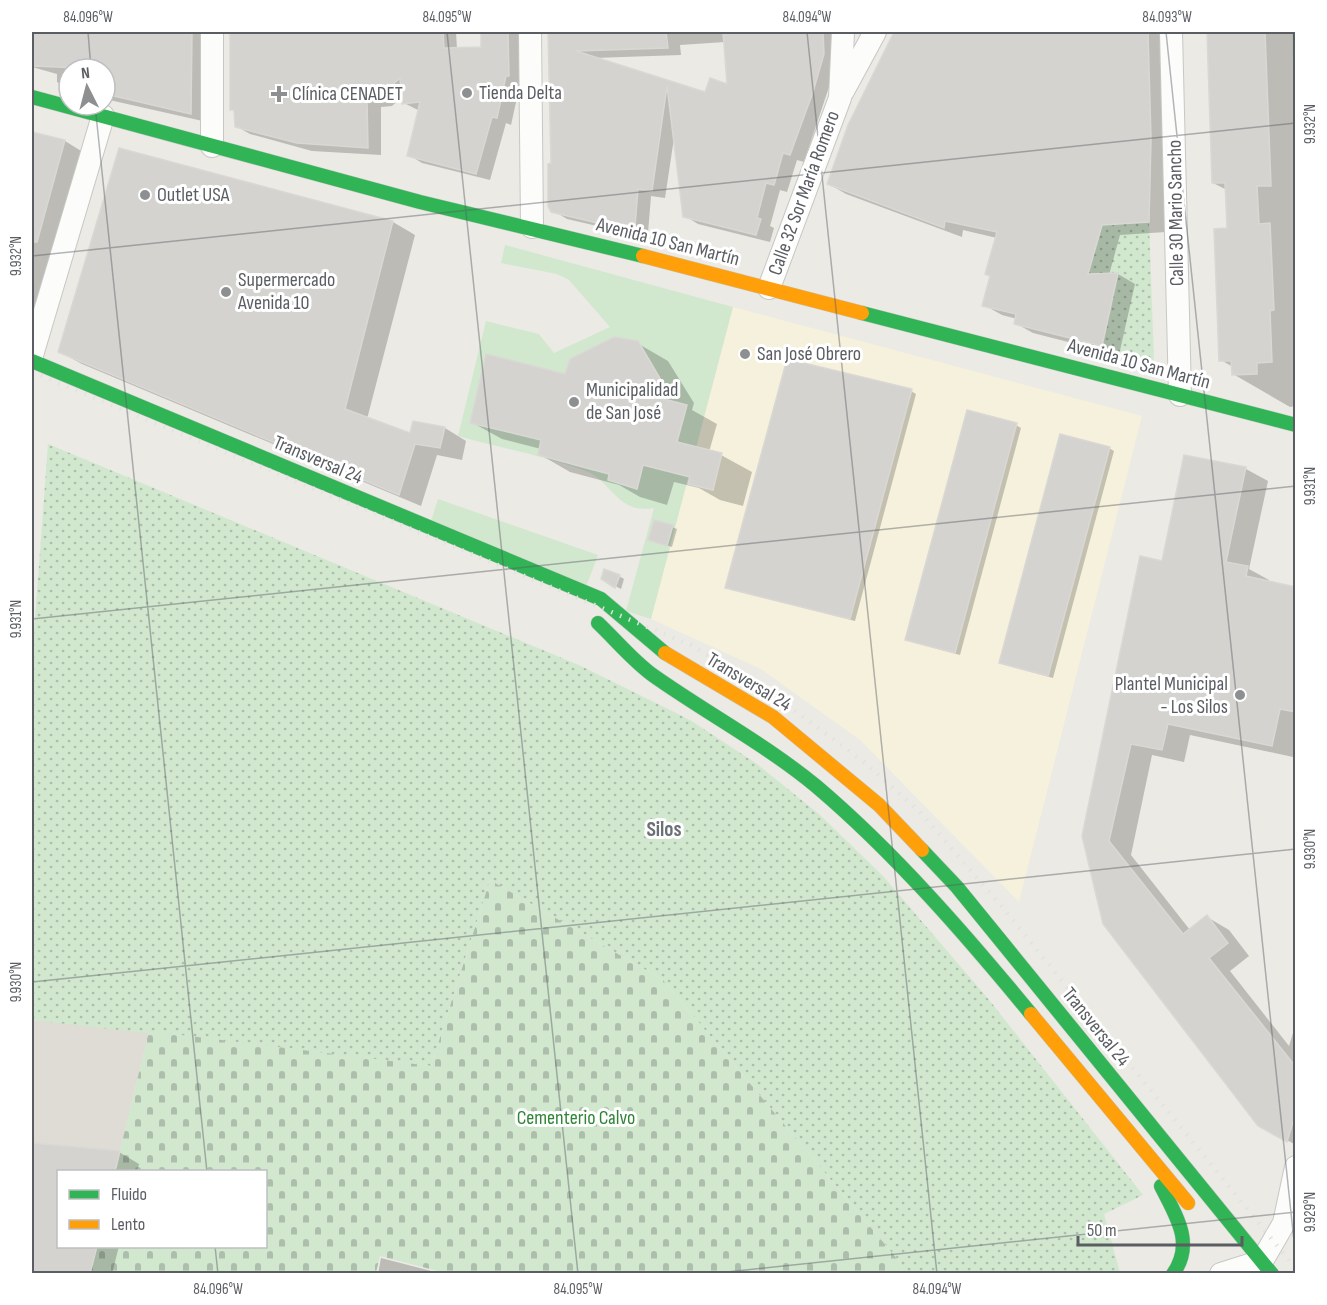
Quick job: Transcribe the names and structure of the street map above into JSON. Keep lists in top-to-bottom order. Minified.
{"streets":{"main road":["Avenida 10 San Martín","Transversal 24"],"street":["Calle 32 Sor María Romero","Calle 30 Mario Sancho"]},"crossings":[["Calle 32 Sor María Romero","Avenida 10 San Martín"],["Calle 30 Mario Sancho","Avenida 10 San Martín"]],"districts":["Silos"],"parks":["Cementerio Calvo"],"places":{"other":["Tienda Delta","Outlet USA","Supermercado Avenida 10","San José Obrero","Municipalidad de San José","Plantel Municipal - Los Silos"],"health":["Clínica CENADET"]},"legend":["Fluido","Lento"],"scale_bar":"50 m","north":"top","coordinates":["84.096°W","84.095°W","84.094°W","84.093°W","9.932°N","9.931°N","9.930°N","9.929°N"]}
